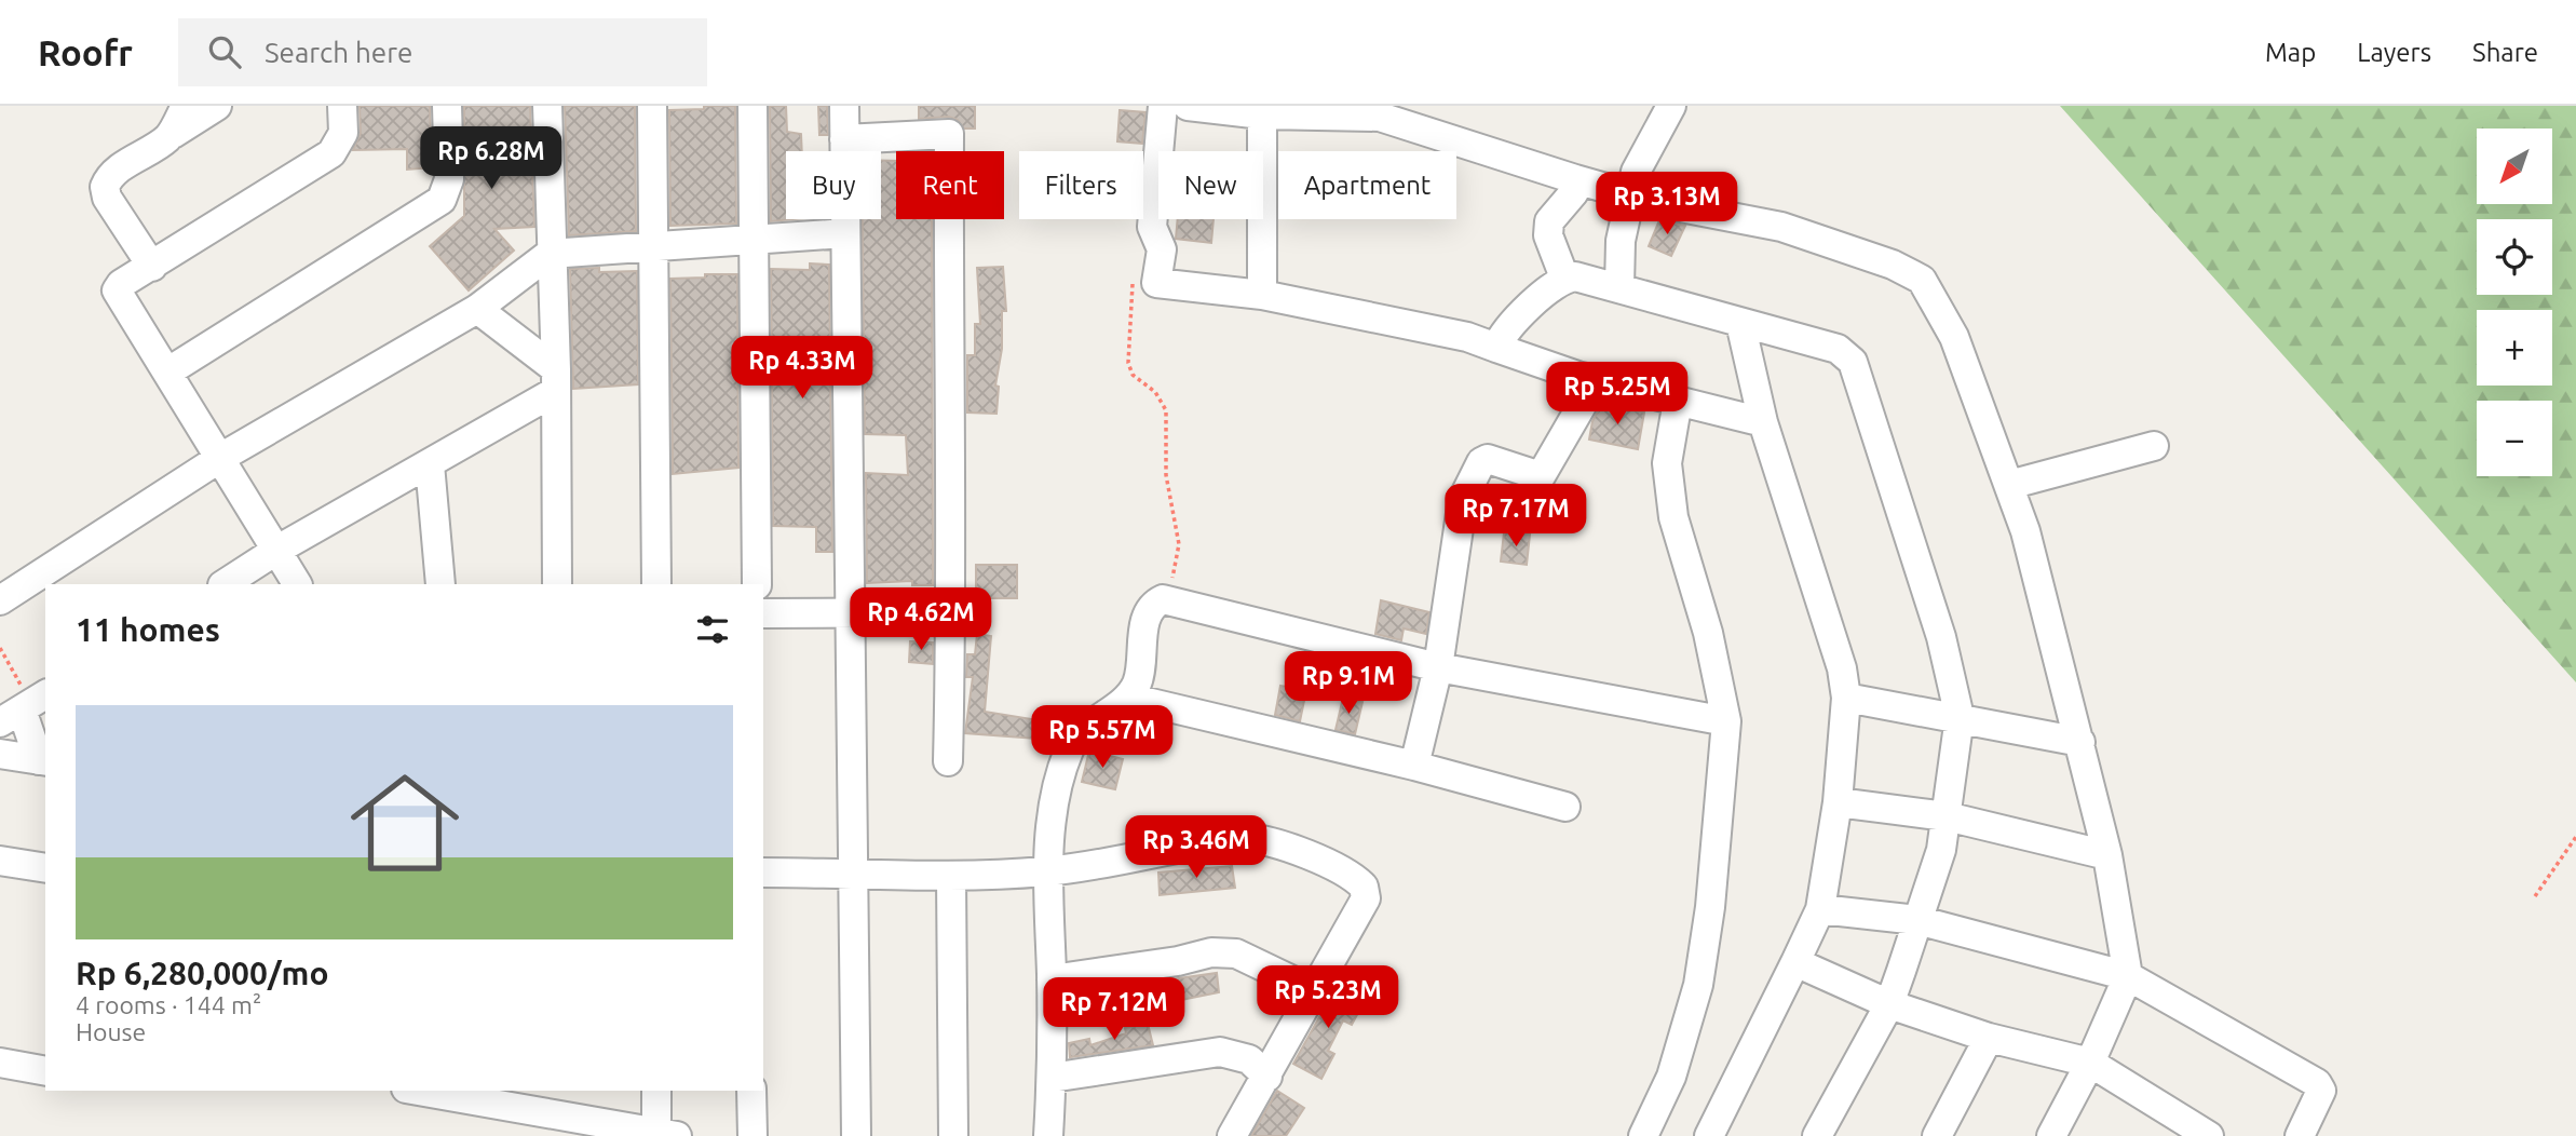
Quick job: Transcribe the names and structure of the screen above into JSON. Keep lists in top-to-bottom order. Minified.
{"north":"bottom left","page":{"header":"Roofr","search":"Search here","nav":["Map","Layers","Share"],"price":["Rp 6.28M","Rp 3.13M","Rp 4.33M","Rp 5.25M","Rp 7.17M","Rp 4.62M","Rp 9.1M","Rp 5.57M","Rp 3.46M","Rp 5.23M","Rp 7.12M"],"map_buttons":["+","−"],"chip":["Buy","Rent","Filters","New","Apartment"],"heading":"11 homes","list":[{"name":"Rp 6,280,000/mo","note":"4 rooms · 144 m² · House"}]}}
